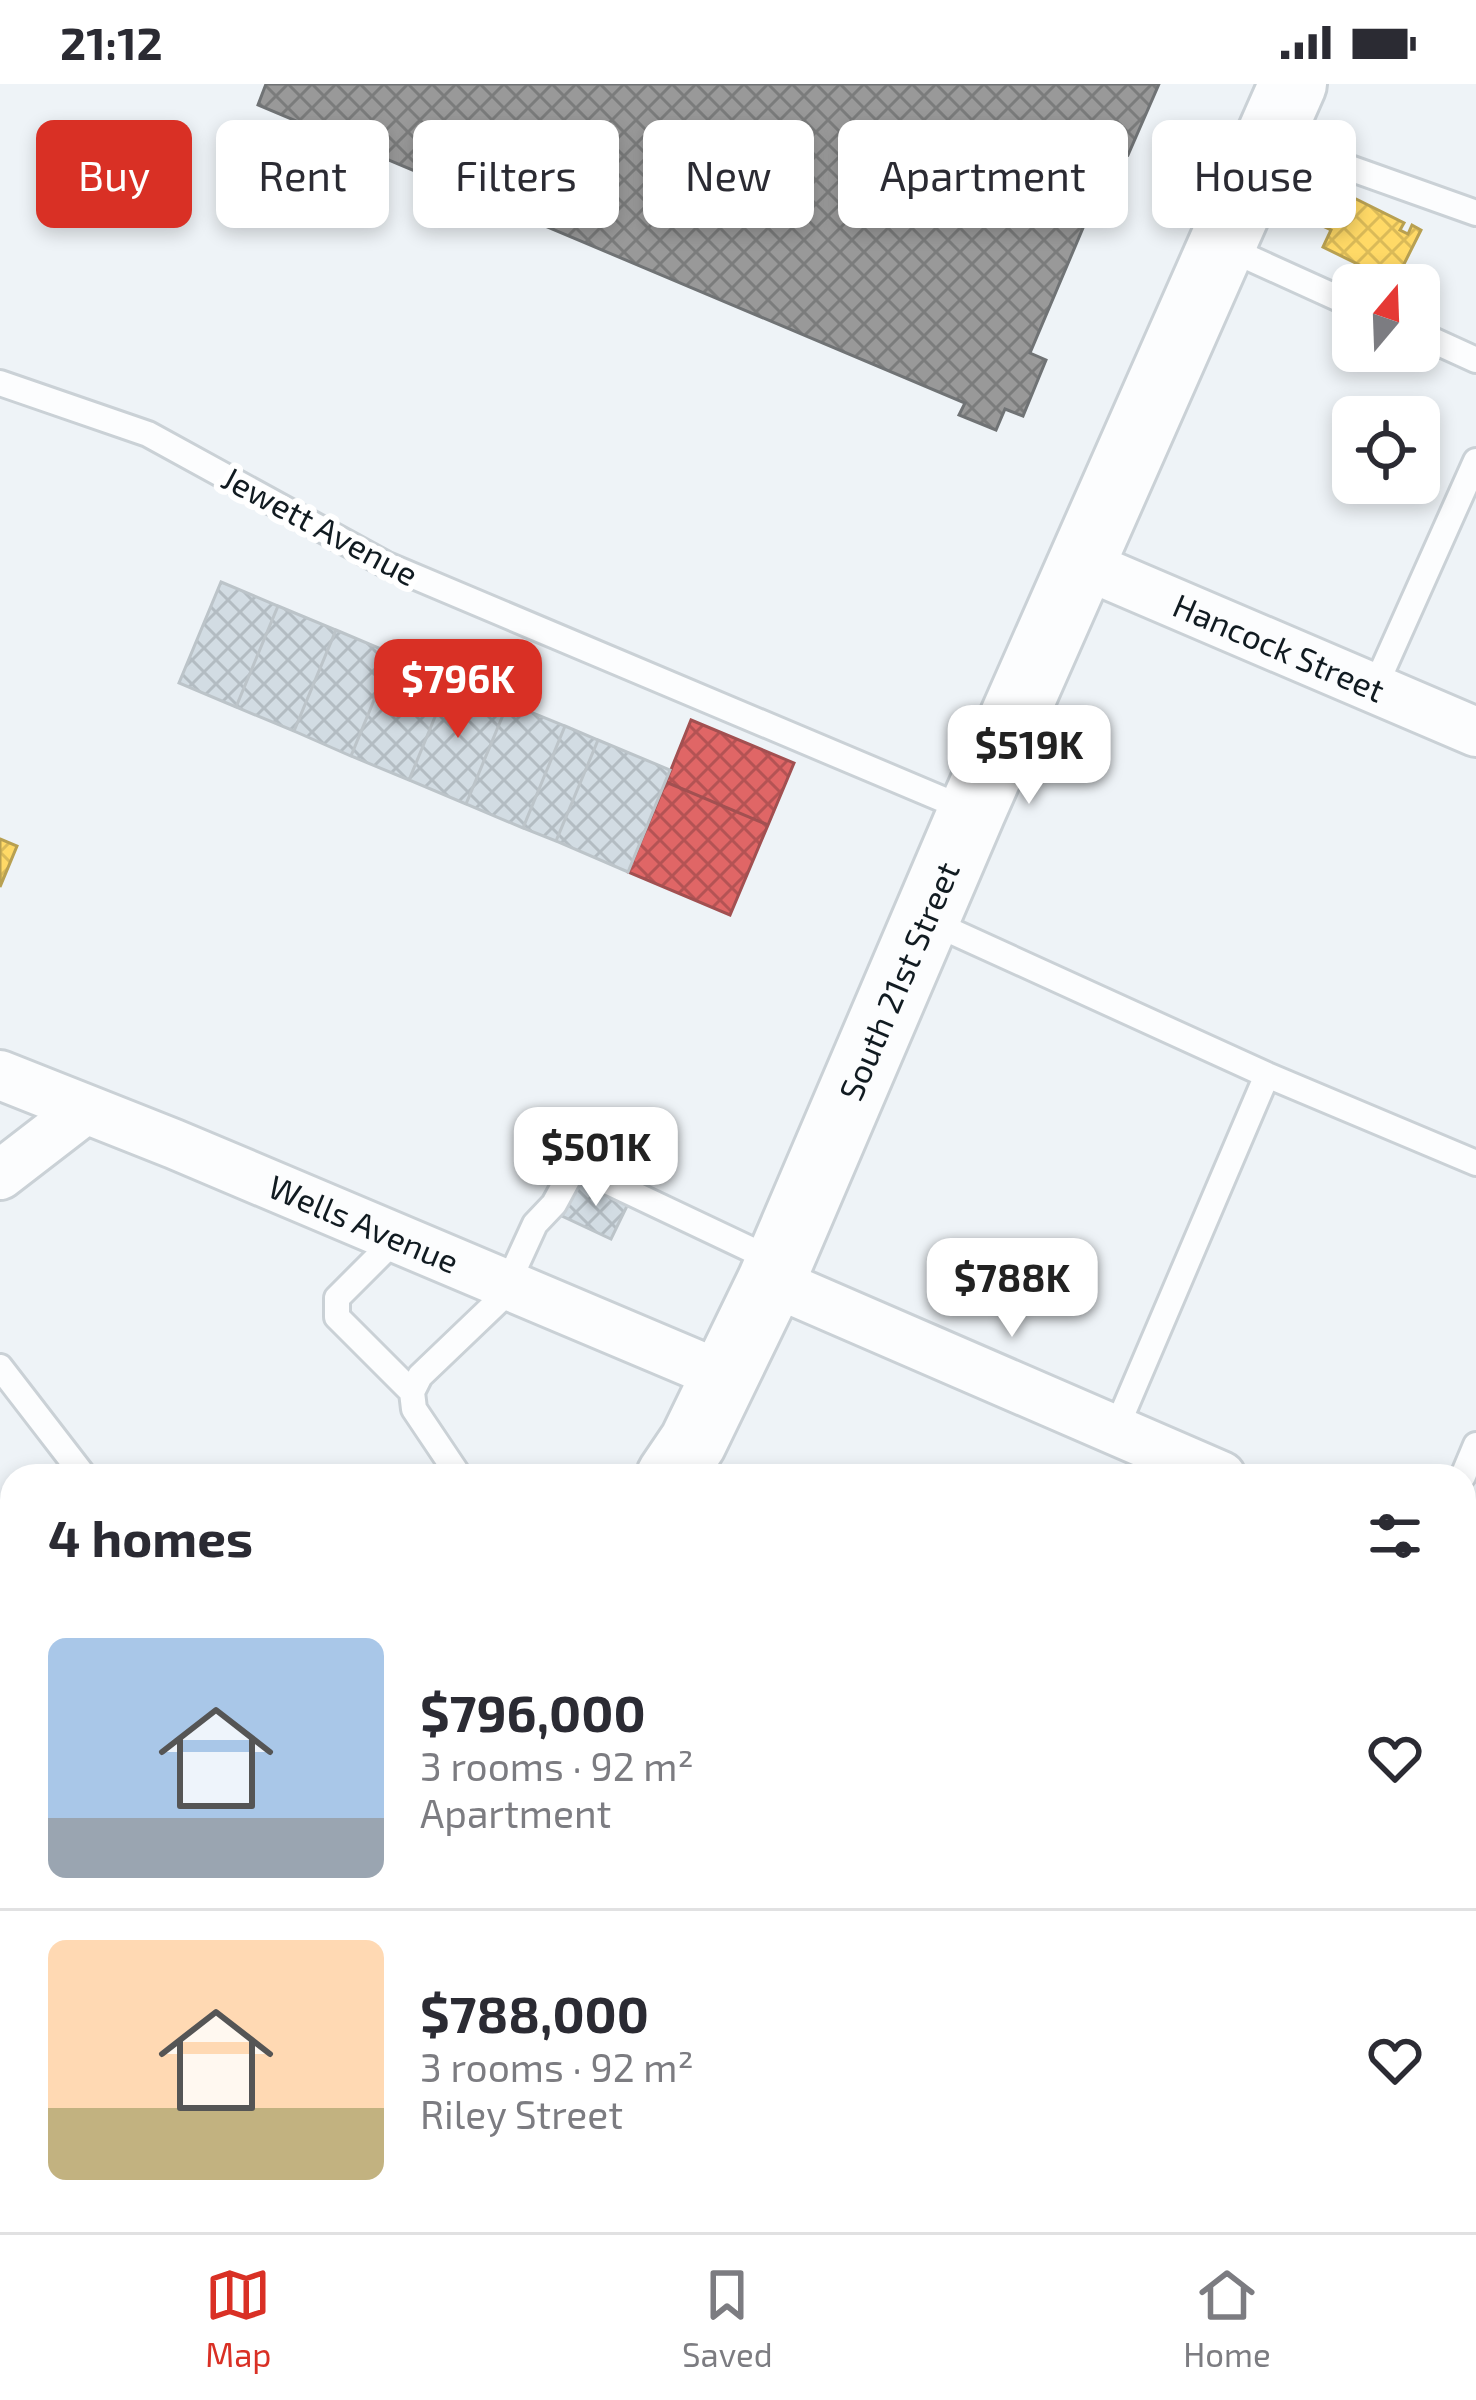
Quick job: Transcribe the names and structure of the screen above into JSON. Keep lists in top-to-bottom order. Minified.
{"streets":{"main road":["South 21st Street"],"street":["Hancock Street","Wells Avenue"],"lane":["Jewett Avenue"]},"crossings":[["Jewett Avenue","South 21st Street"],["Hancock Street","South 21st Street"],["South 21st Street","Wells Avenue"]],"north":"top","page":{"status":"21:12","chip":["Buy","Rent","Filters","New","Apartment","House"],"price":["$796K","$519K","$501K","$788K"],"heading":"4 homes","list":[{"name":"$796,000","note":"3 rooms · 92 m² · Apartment"},{"name":"$788,000","note":"3 rooms · 92 m² · Riley Street"}],"tabs":["Map","Saved","Home"]}}
